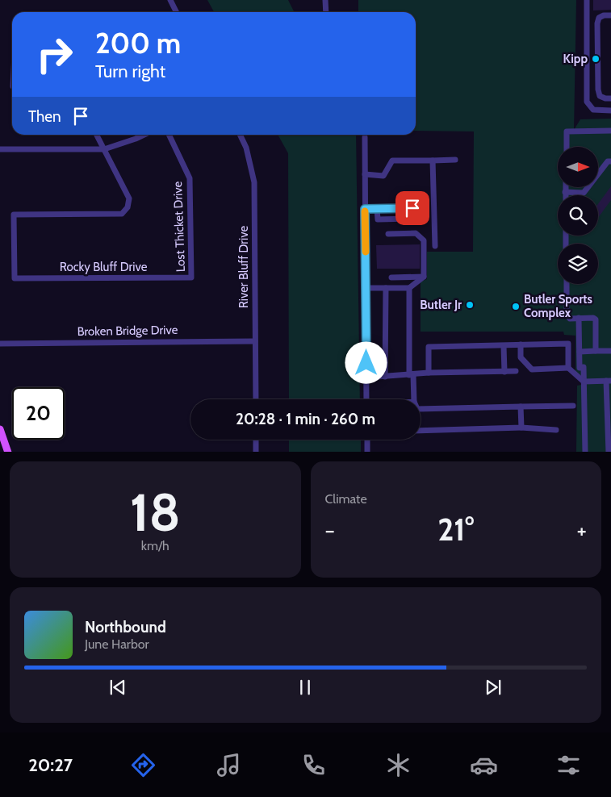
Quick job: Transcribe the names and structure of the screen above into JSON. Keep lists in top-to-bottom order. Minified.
{"streets":{"street":["Lost Thicket Drive","Rocky Bluff Drive","River Bluff Drive","Broken Bridge Drive"]},"crossings":[["Lost Thicket Drive","Rocky Bluff Drive"],["River Bluff Drive","Broken Bridge Drive"]],"places":["Kipp","Butler Jr","Butler Sports Complex"],"north":"right","page":{"turn":["200 m","Turn right"],"then":"Then","limit":"20","trip":"20:28 · 1 min · 260 m","tile":[["18","km/h"],"Climate"],"heat":["−","21°","+"],"song":["Northbound","June Harbor"],"tabs":"20:27"}}
